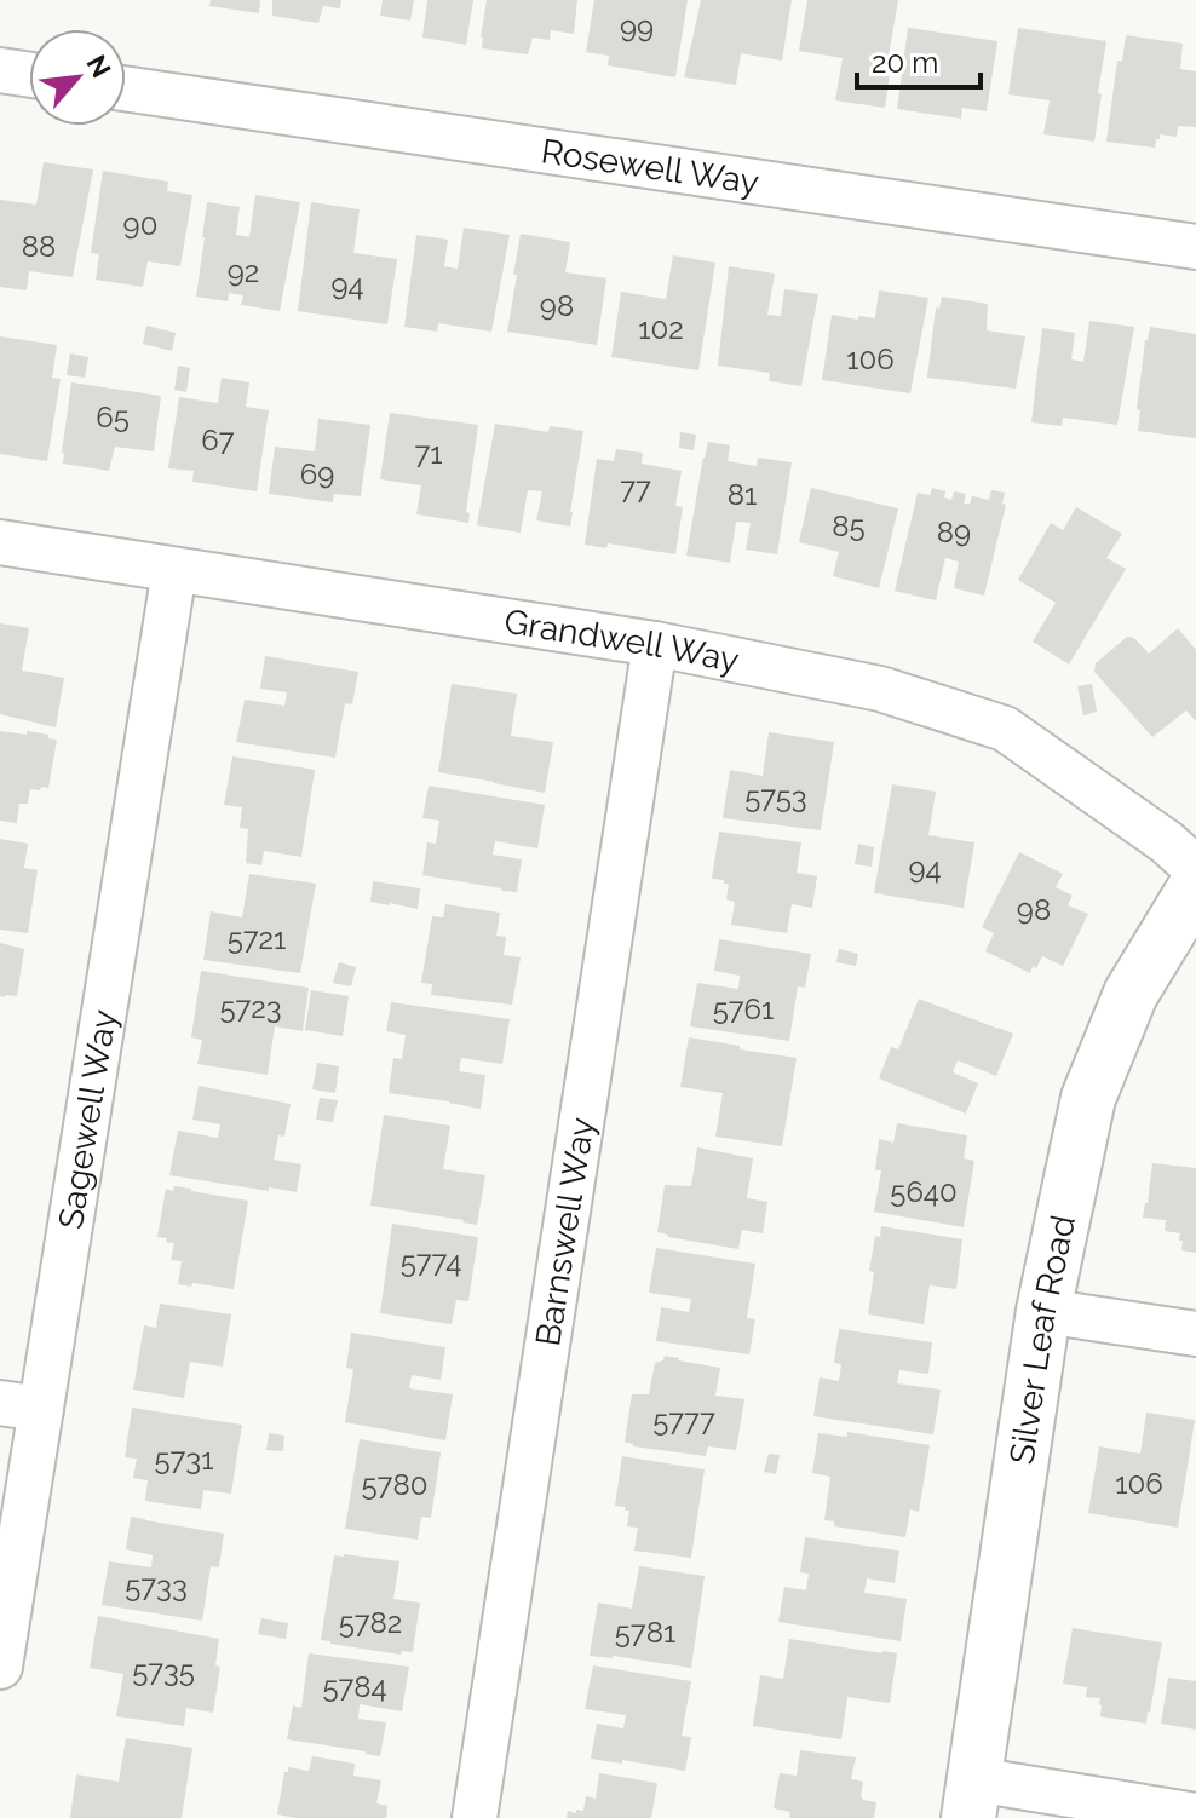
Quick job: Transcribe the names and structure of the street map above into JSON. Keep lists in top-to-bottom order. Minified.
{"streets":{"street":["Rosewell Way","Grandwell Way","Sagewell Way","Barnswell Way","Silver Leaf Road"]},"crossings":[["Grandwell Way","Sagewell Way"],["Grandwell Way","Barnswell Way"]],"house_numbers":["99","90","88","92","94","98","102","106","65","67","71","69","77","81","85","89","5753","94","98","5721","5723","5761","5640","5774","5777","5731","106","5780","5733","5782","5781","5735","5784"],"scale_bar":"20 m","north":"top right"}
